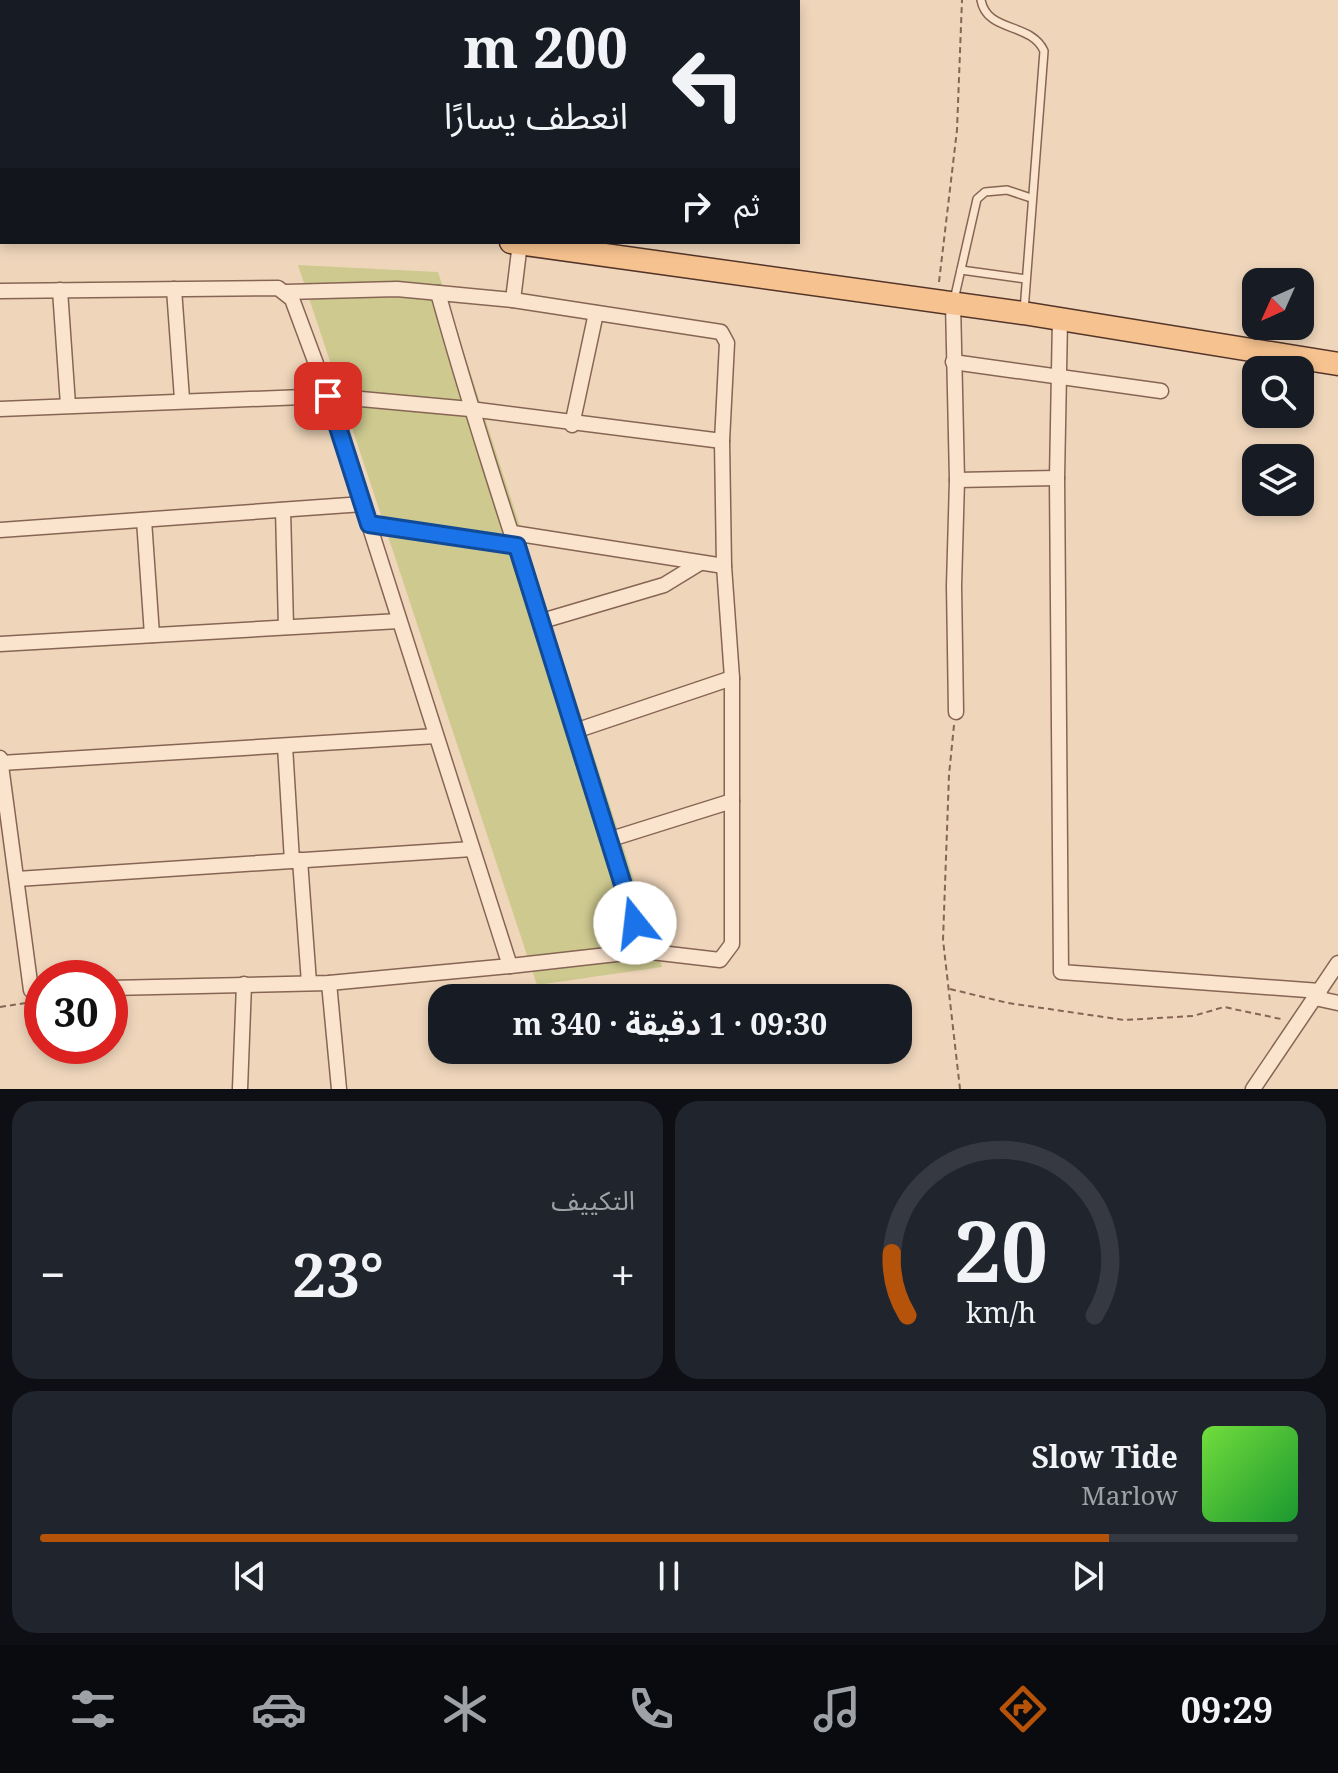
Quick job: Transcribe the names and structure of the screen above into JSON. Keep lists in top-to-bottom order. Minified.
{"north":"bottom left","page":{"turn":["200 m","انعطف يسارًا"],"then":"ثم","limit":"30","trip":"09:30 · 1 دقيقة · 340 m","tile":"التكييف","heat":["−","23°","+"],"song":["Slow Tide","Marlow"],"tabs":"09:29","gauge":["20","km/h"]}}
